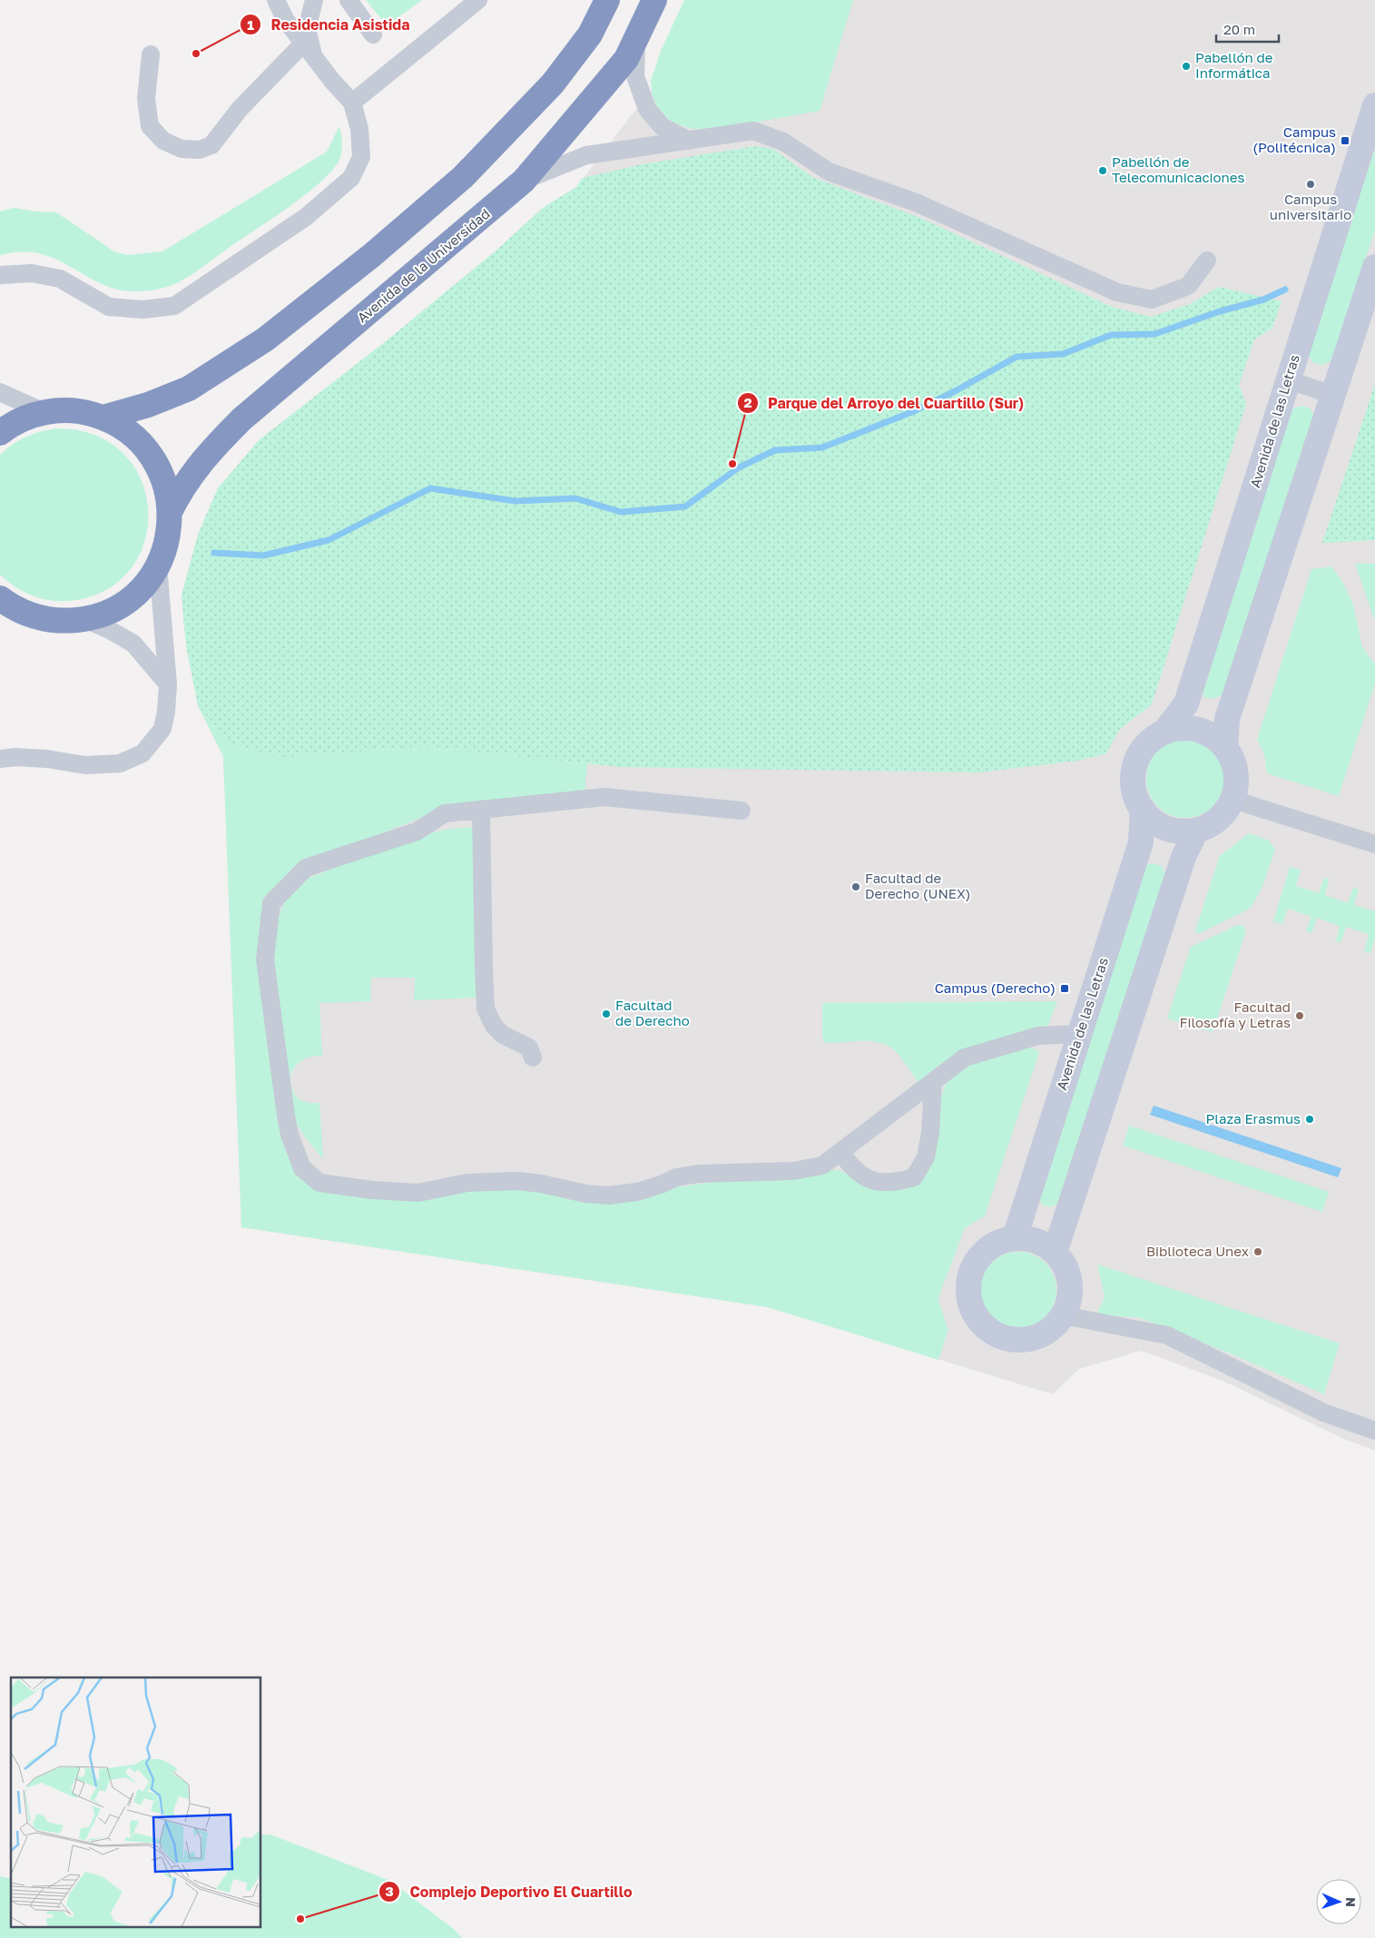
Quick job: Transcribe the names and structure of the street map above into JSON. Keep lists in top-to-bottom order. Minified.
{"streets":{"highway":["Avenida de la Universidad"],"main road":["Avenida de las Letras"]},"places":{"other":["Residencia Asistida","Pabellón de Informática","Pabellón de Telecomunicaciones","Campus universitario","Parque del Arroyo del Cuartillo (Sur)","Facultad de Derecho (UNEX)","Facultad de Derecho","Facultad Filosofía y Letras","Plaza Erasmus","Biblioteca Unex","Complejo Deportivo El Cuartillo"],"transit":["Campus (Politécnica)","Campus (Derecho)"]},"scale_bar":"20 m","north":"right"}
